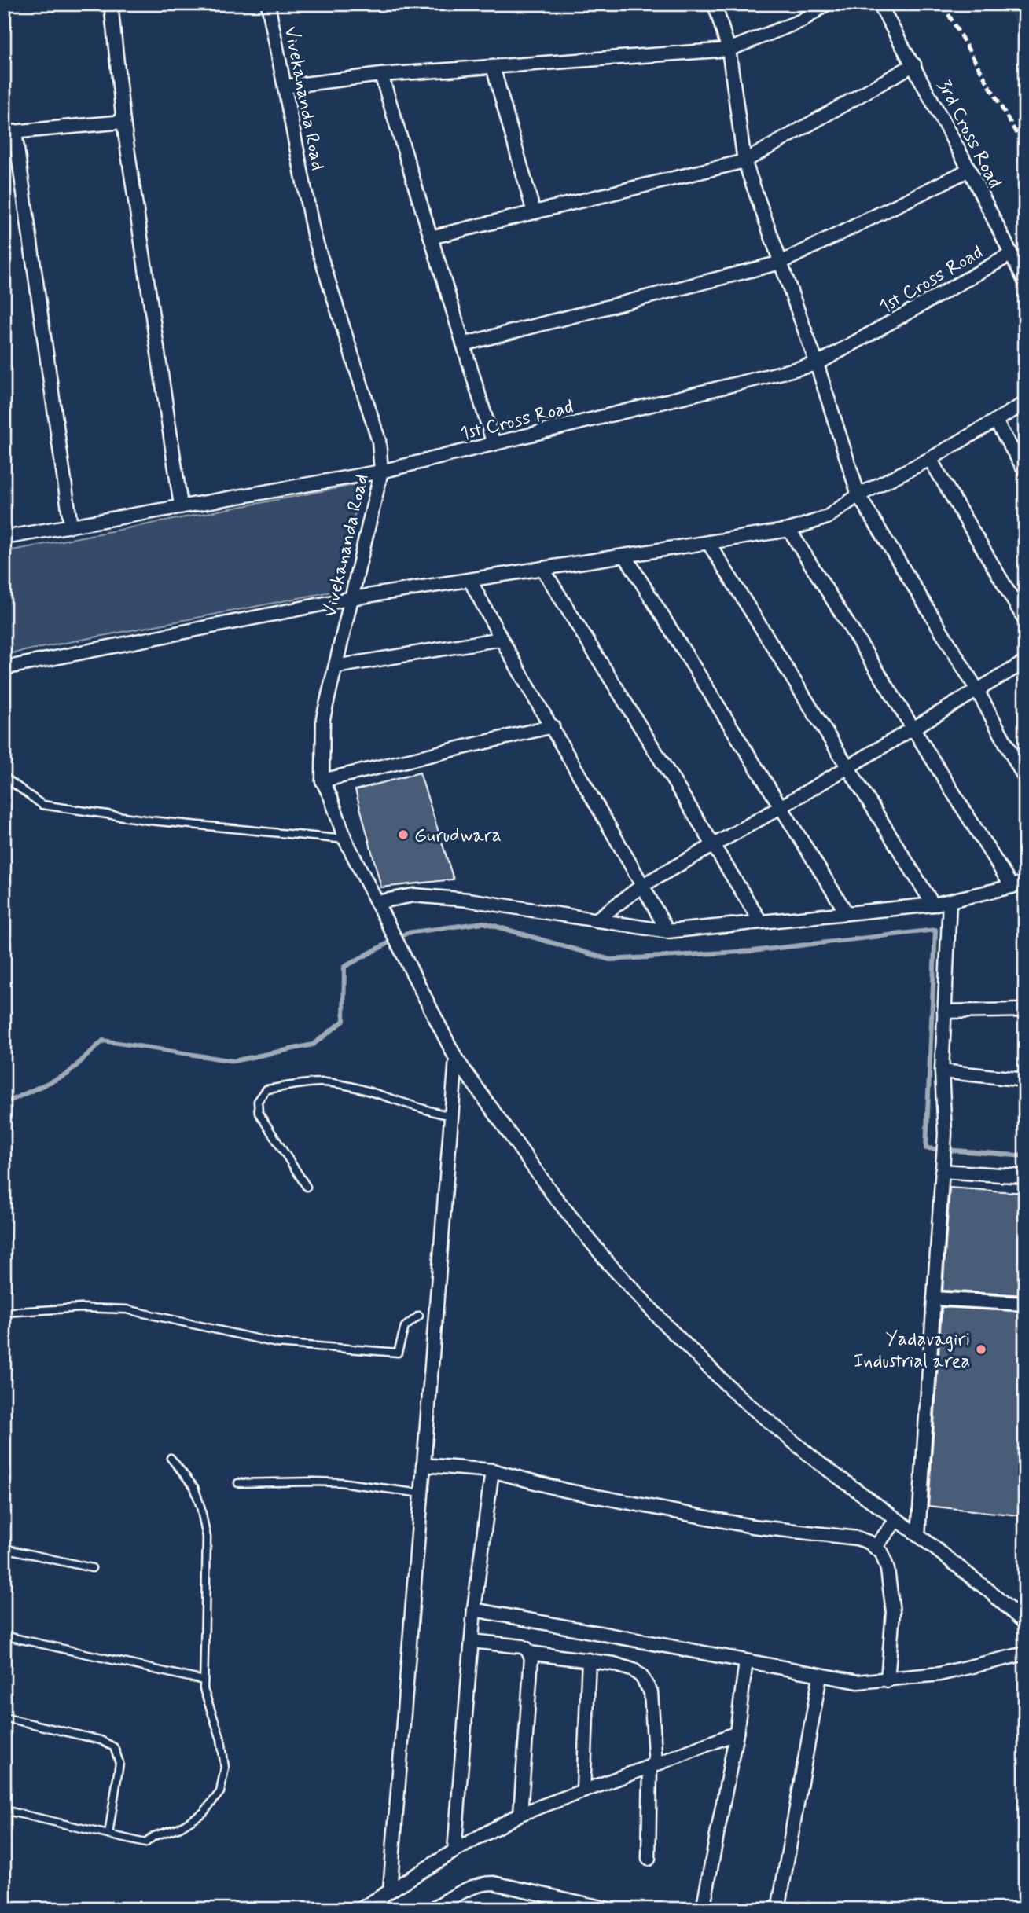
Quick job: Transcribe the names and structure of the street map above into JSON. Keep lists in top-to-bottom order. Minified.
{"streets":{"street":["Vivekananda Road","3rd Cross Road","1st Cross Road"]},"crossings":[["Vivekananda Road","1st Cross Road"],["3rd Cross Road","1st Cross Road"]],"places":["Gurudwara","Yadavagiri Industrial area"]}
